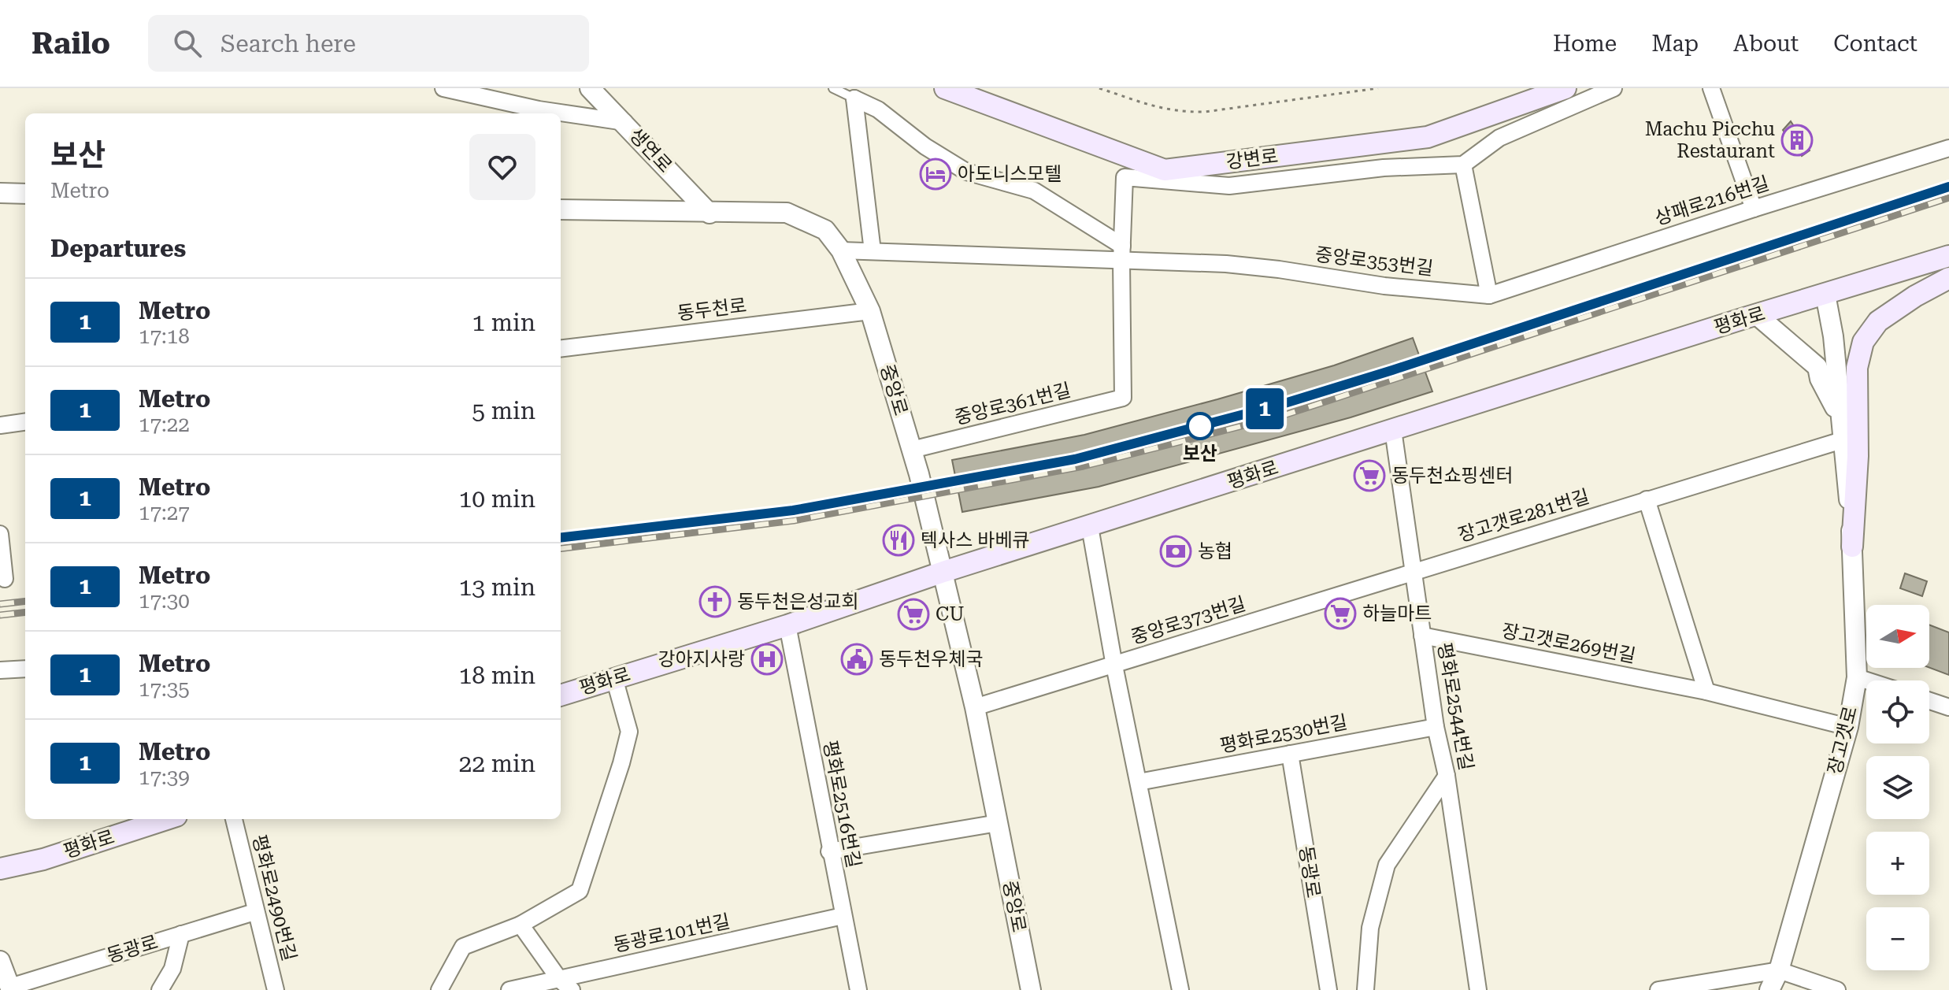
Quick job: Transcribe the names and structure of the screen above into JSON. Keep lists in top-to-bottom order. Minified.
{"streets":{"main road":["강변로","평화로"],"street":["생연로","상패로216번길","중앙로353번길","동두천로","중앙로","중앙로361번길","장고갯로281번길","중앙로373번길","장고갯로269번길","평화로2544번길","평화로2530번길","장고갯로","평화로2516번길","동광로","평화로2490번길","동광로101번길"]},"crossings":[["생연로","중앙로"],["상패로216번길","중앙로353번길"],["중앙로353번길","중앙로"],["중앙로353번길","중앙로361번길"],["동두천로","중앙로"],["평화로","중앙로"],["평화로","평화로2544번길"],["평화로","장고갯로"],["평화로","평화로2516번길"],["중앙로","중앙로361번길"],["중앙로","중앙로373번길"],["장고갯로281번길","중앙로373번길"],["장고갯로281번길","평화로2544번길"],["장고갯로281번길","장고갯로"],["중앙로373번길","평화로2544번길"],["장고갯로269번길","평화로2544번길"],["장고갯로269번길","장고갯로"],["평화로2544번길","평화로2530번길"],["평화로2530번길","동광로"],["평화로2516번길","동광로101번길"],["동광로","평화로2490번길"]],"places":{"building":["Machu Picchu Restaurant"],"hotel":["아도니스모텔"],"other":["보산"],"supermarket":["동두천쇼핑센터","하늘마트","CU"],"restaurant":["텍사스 바베큐"],"bank":["농협"],"church":["동두천은성교회"],"hospital":["강아지사랑"],"public building":["동두천우체국"]},"lines":["metro line 1"],"north":"right","page":{"header":"Railo","search":"Search here","nav":["Home","Map","About","Contact"],"on_map":"1","heading":[["보산","Metro"],"Departures"],"list":[{"mark":"1","name":"Metro","note":"17:18","value":"1 min"},{"mark":"1","name":"Metro","note":"17:22","value":"5 min"},{"mark":"1","name":"Metro","note":"17:27","value":"10 min"},{"mark":"1","name":"Metro","note":"17:30","value":"13 min"},{"mark":"1","name":"Metro","note":"17:35","value":"18 min"},{"mark":"1","name":"Metro","note":"17:39","value":"22 min"}],"map_buttons":["+","−"]}}
